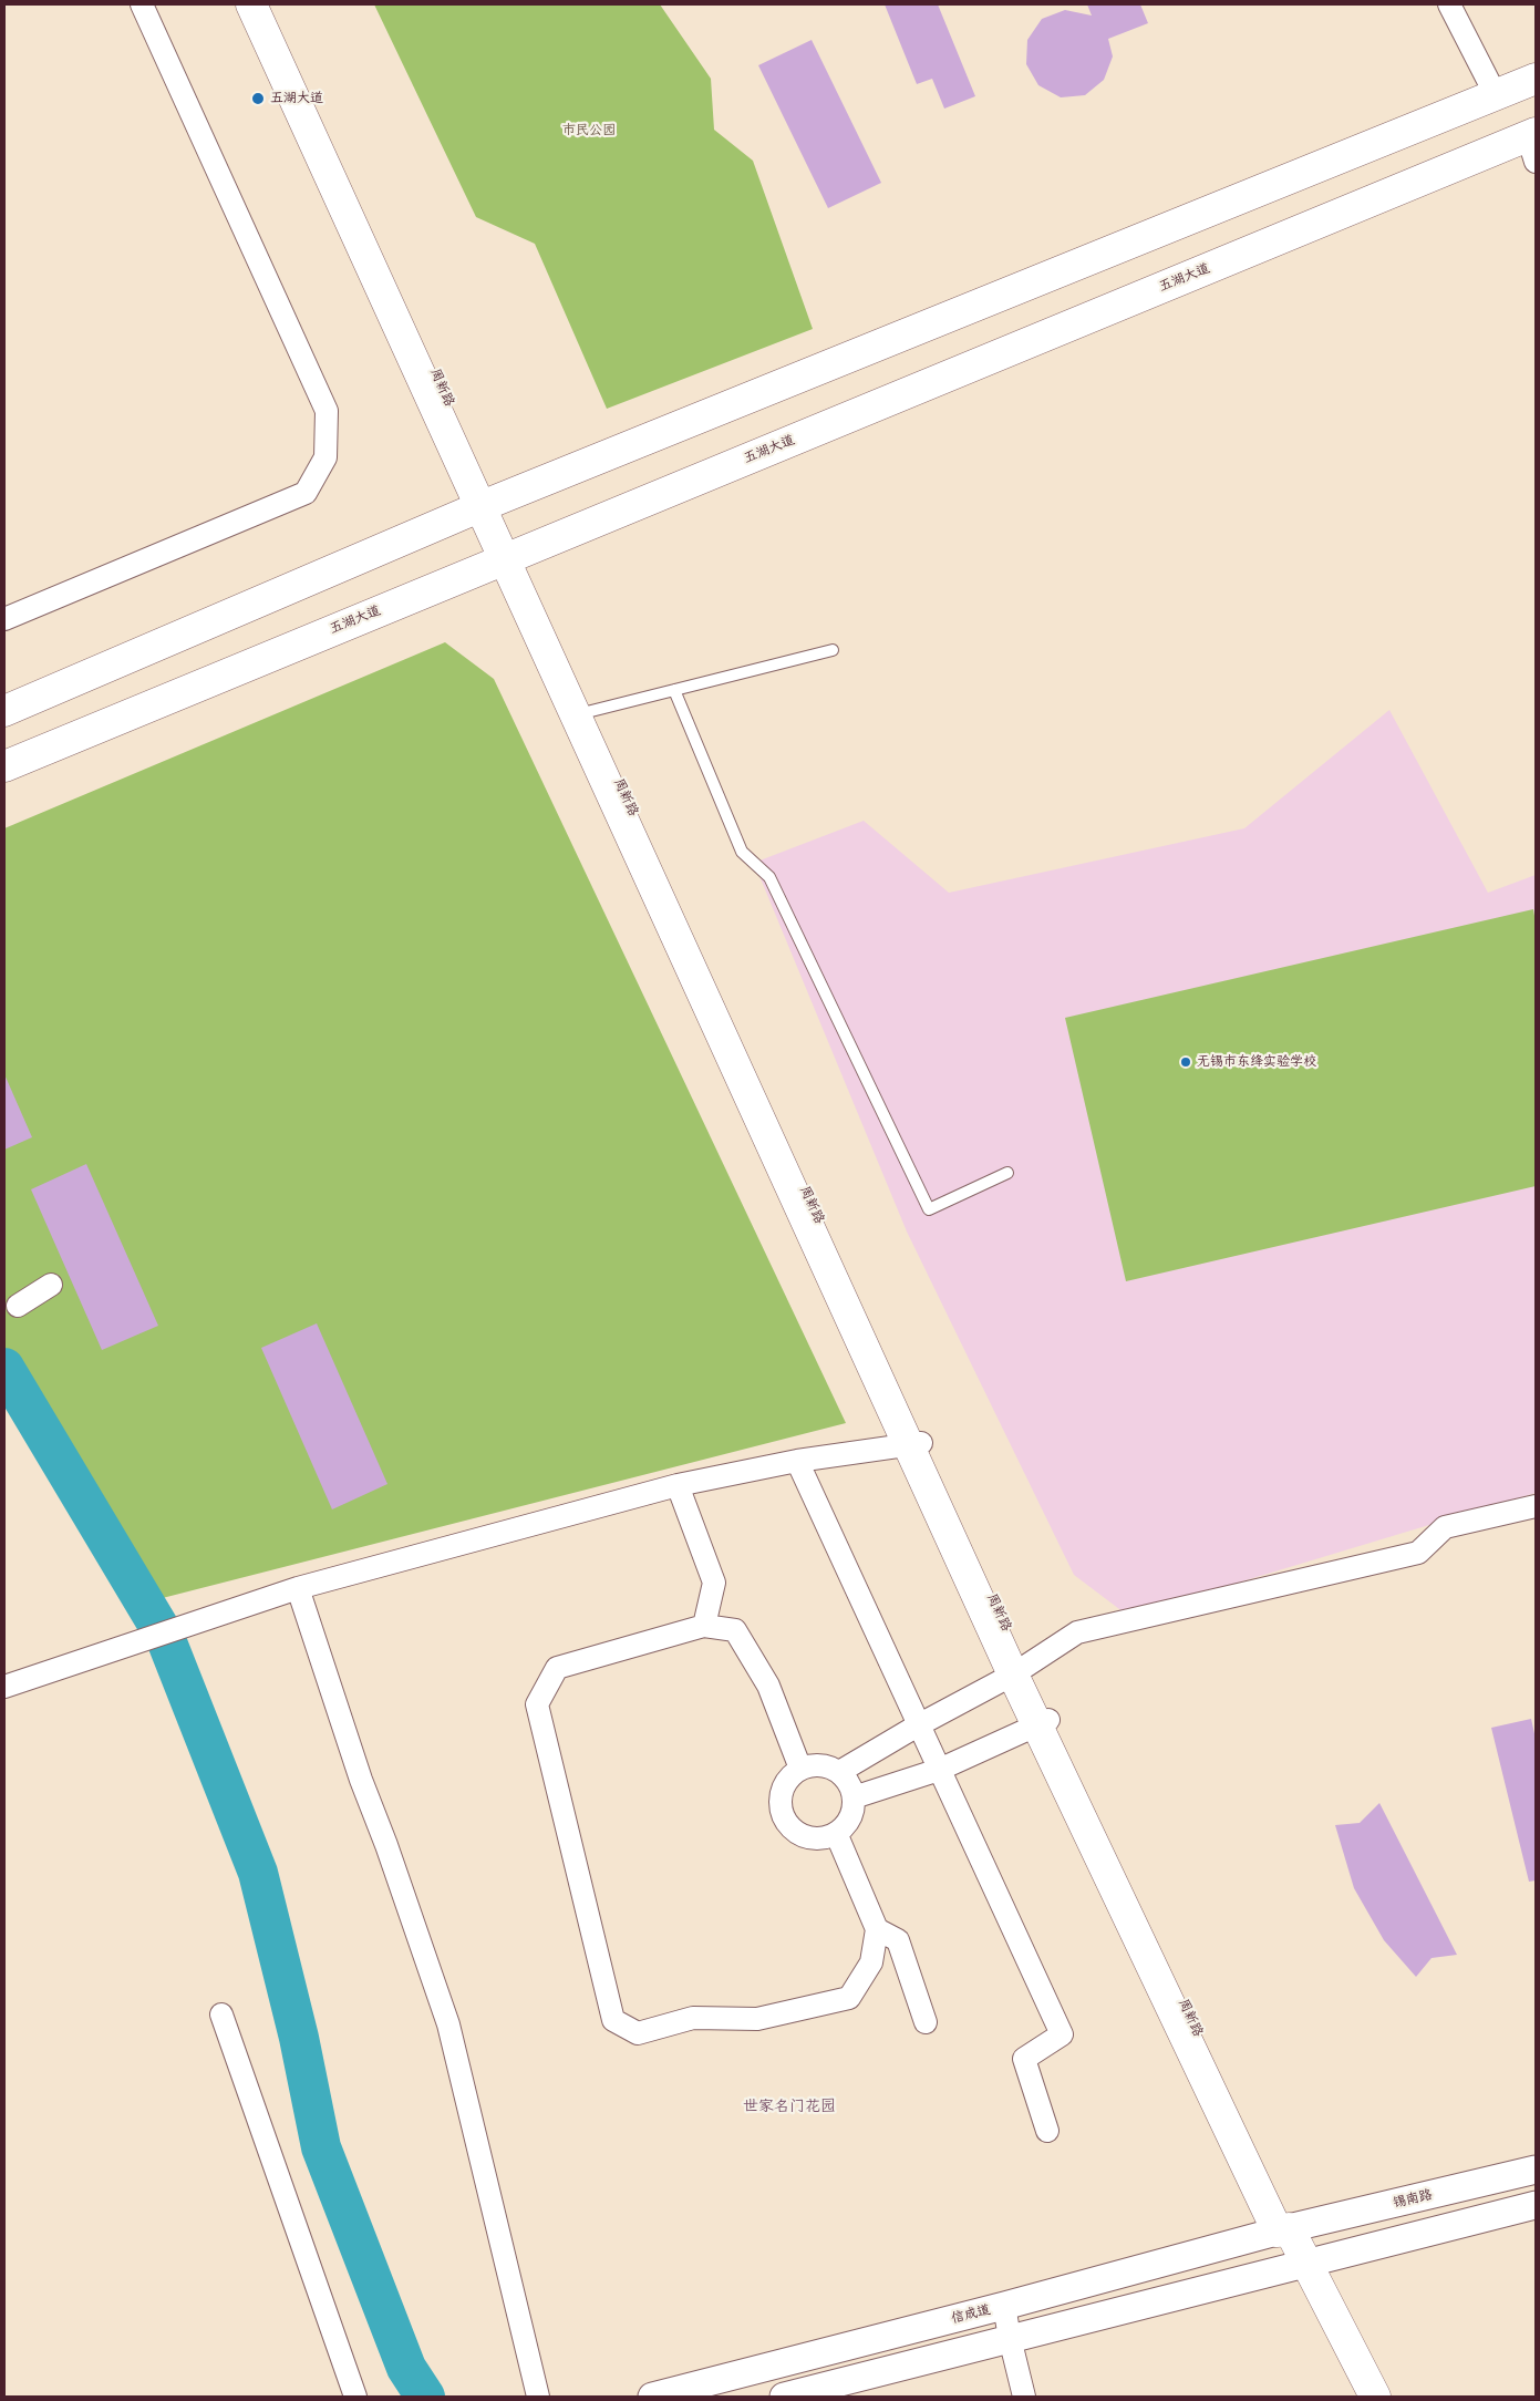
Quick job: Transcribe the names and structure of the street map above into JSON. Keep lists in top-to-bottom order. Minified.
{"streets":{"main road":["五湖大道","周新路"],"street":["锡南路","信成道"]},"crossings":[["五湖大道","周新路"],["周新路","锡南路"],["周新路","信成道"],["锡南路","信成道"]],"districts":["世家名门花园"],"parks":["市民公园"],"places":["五湖大道","无锡市东绛实验学校"]}
